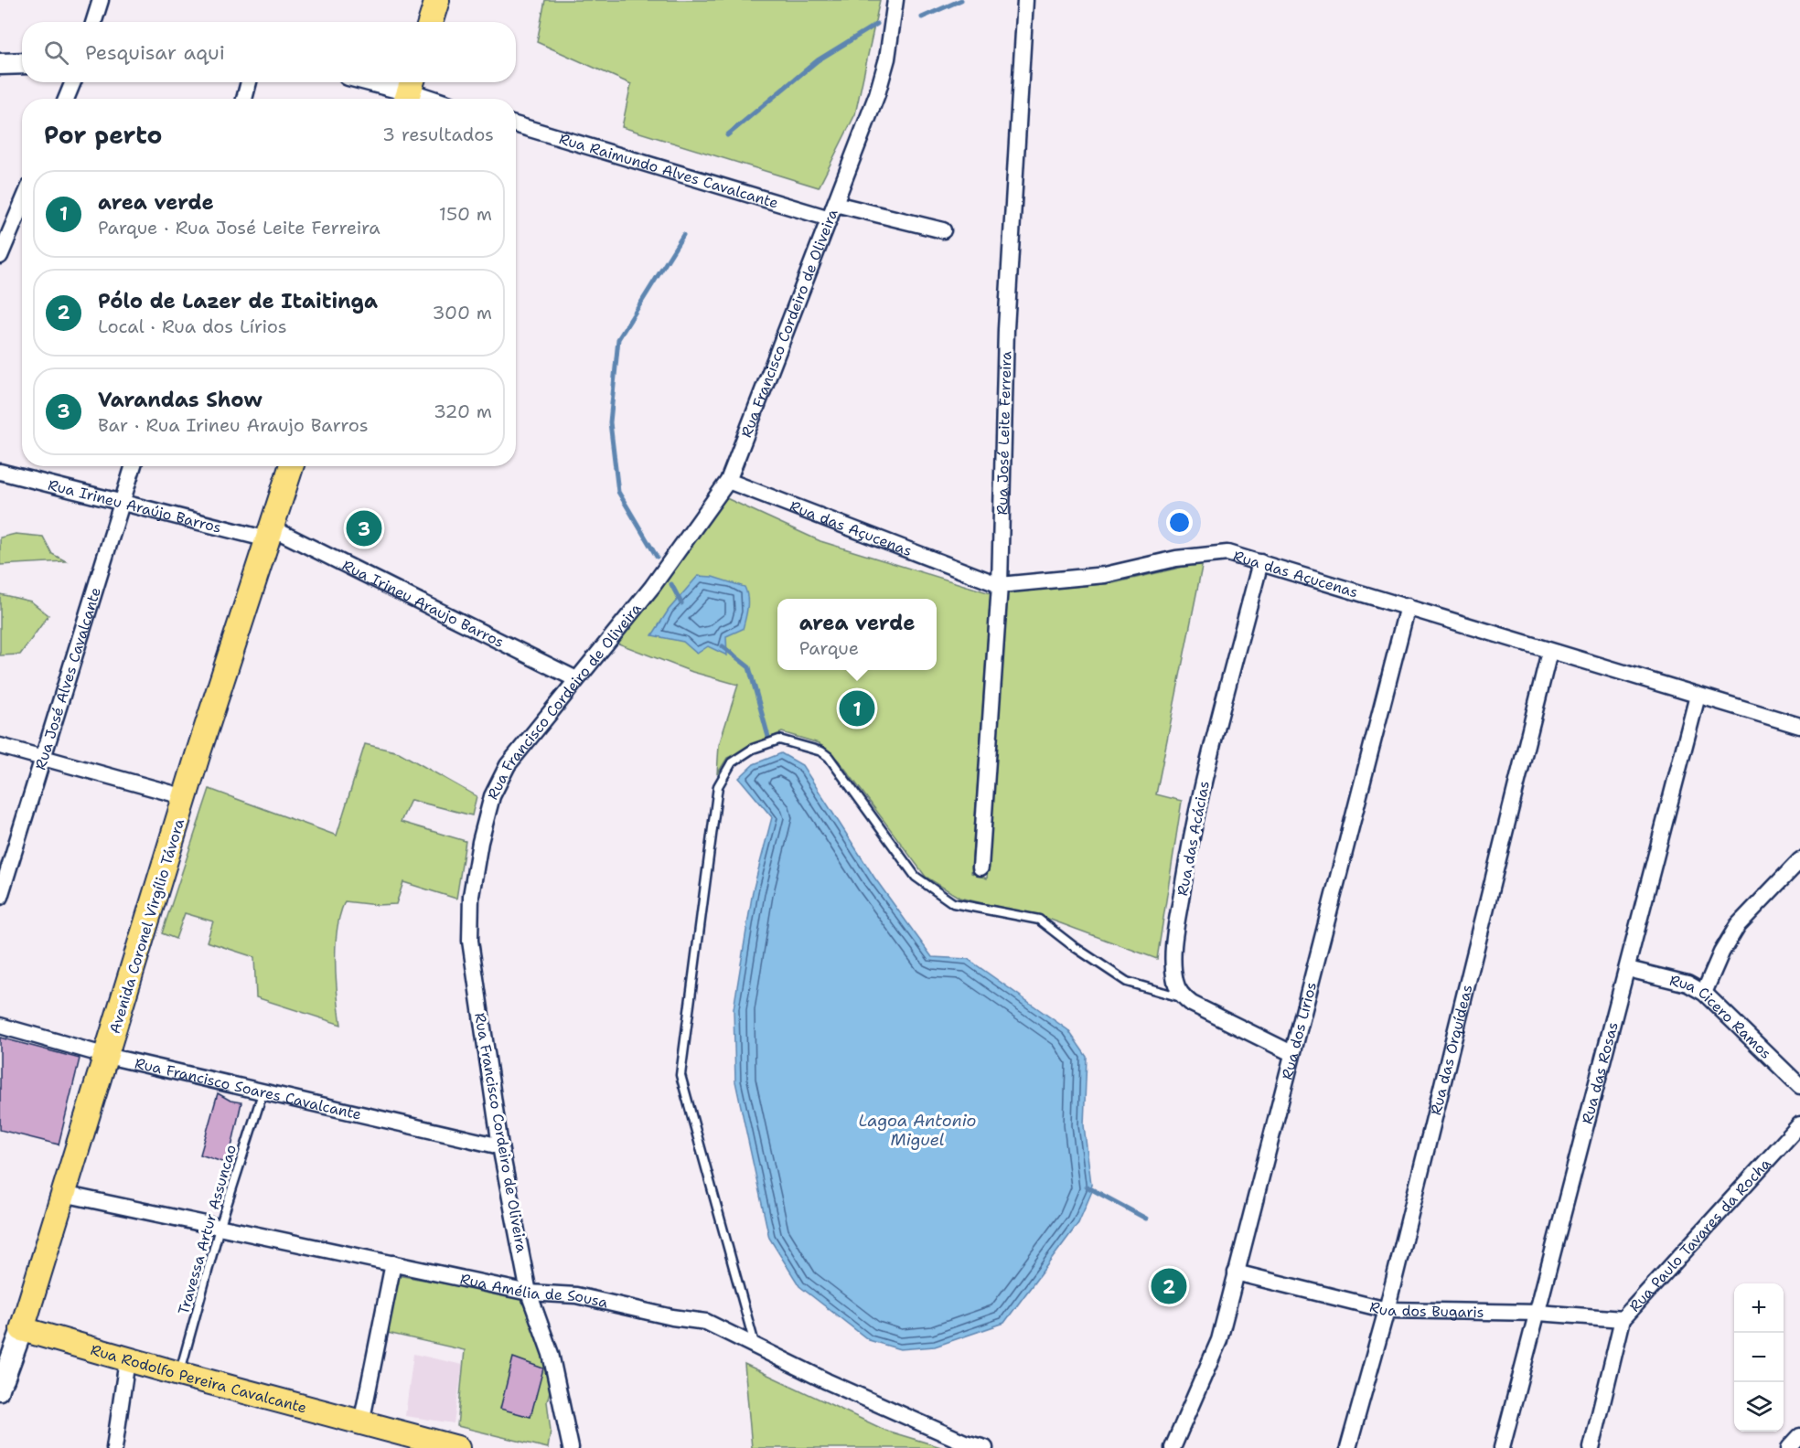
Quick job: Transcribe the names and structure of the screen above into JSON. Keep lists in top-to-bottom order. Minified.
{"streets":{"main road":["Avenida Coronel Virgílio Távora","Rua Rodolfo Pereira Cavalcante"],"street":["Rua Raimundo Alves Cavalcante","Rua Francisco Cordeiro de Oliveira","Rua José Leite Ferreira","Rua Irineu Araújo Barros","Rua das Açucenas","Rua Irineu Araujo Barros","Rua José Alves Cavalcante","Rua das Acácias","Rua Cicero Ramos","Rua dos Lírios","Rua das Orquídeas","Rua das Rosas","Rua Francisco Soares Cavalcante","Rua Paulo Tavares da Rocha","Rua Amélia de Sousa","Rua dos Bugaris"],"lane":["Travessa Artur Assuncao"]},"crossings":[["Rua Raimundo Alves Cavalcante","Rua Francisco Cordeiro de Oliveira"],["Rua Francisco Cordeiro de Oliveira","Rua das Açucenas"],["Rua Francisco Cordeiro de Oliveira","Rua Irineu Araujo Barros"],["Rua Francisco Cordeiro de Oliveira","Rua Francisco Soares Cavalcante"],["Rua Francisco Cordeiro de Oliveira","Rua Amélia de Sousa"],["Rua José Leite Ferreira","Rua das Açucenas"],["Rua Irineu Araújo Barros","Rua Irineu Araujo Barros"],["Rua Irineu Araújo Barros","Rua José Alves Cavalcante"],["Rua Irineu Araújo Barros","Avenida Coronel Virgílio Távora"],["Rua das Açucenas","Rua das Acácias"],["Rua das Açucenas","Rua dos Lírios"],["Rua das Açucenas","Rua das Orquídeas"],["Rua das Açucenas","Rua das Rosas"],["Rua Irineu Araujo Barros","Avenida Coronel Virgílio Távora"],["Avenida Coronel Virgílio Távora","Rua Francisco Soares Cavalcante"],["Avenida Coronel Virgílio Távora","Rua Amélia de Sousa"],["Avenida Coronel Virgílio Távora","Rua Rodolfo Pereira Cavalcante"],["Rua Cicero Ramos","Rua das Rosas"],["Rua dos Lírios","Rua dos Bugaris"],["Rua das Orquídeas","Rua dos Bugaris"],["Rua das Rosas","Rua dos Bugaris"],["Rua Francisco Soares Cavalcante","Travessa Artur Assuncao"],["Travessa Artur Assuncao","Rua Amélia de Sousa"],["Travessa Artur Assuncao","Rua Rodolfo Pereira Cavalcante"],["Rua Paulo Tavares da Rocha","Rua dos Bugaris"]],"water":["Lagoa Antonio Miguel"],"page":{"search":"Pesquisar aqui","heading":["Por perto","3 resultados"],"list":[{"mark":"1","name":"area verde","note":"Parque · Rua José Leite Ferreira","value":"150 m"},{"mark":"2","name":"Pólo de Lazer de Itaitinga","note":"Local · Rua dos Lírios","value":"300 m"},{"mark":"3","name":"Varandas Show","note":"Bar · Rua Irineu Araujo Barros","value":"320 m"}],"pins":["3","1","2"],"popup":["area verde","Parque"],"map_buttons":["+","−"]}}
